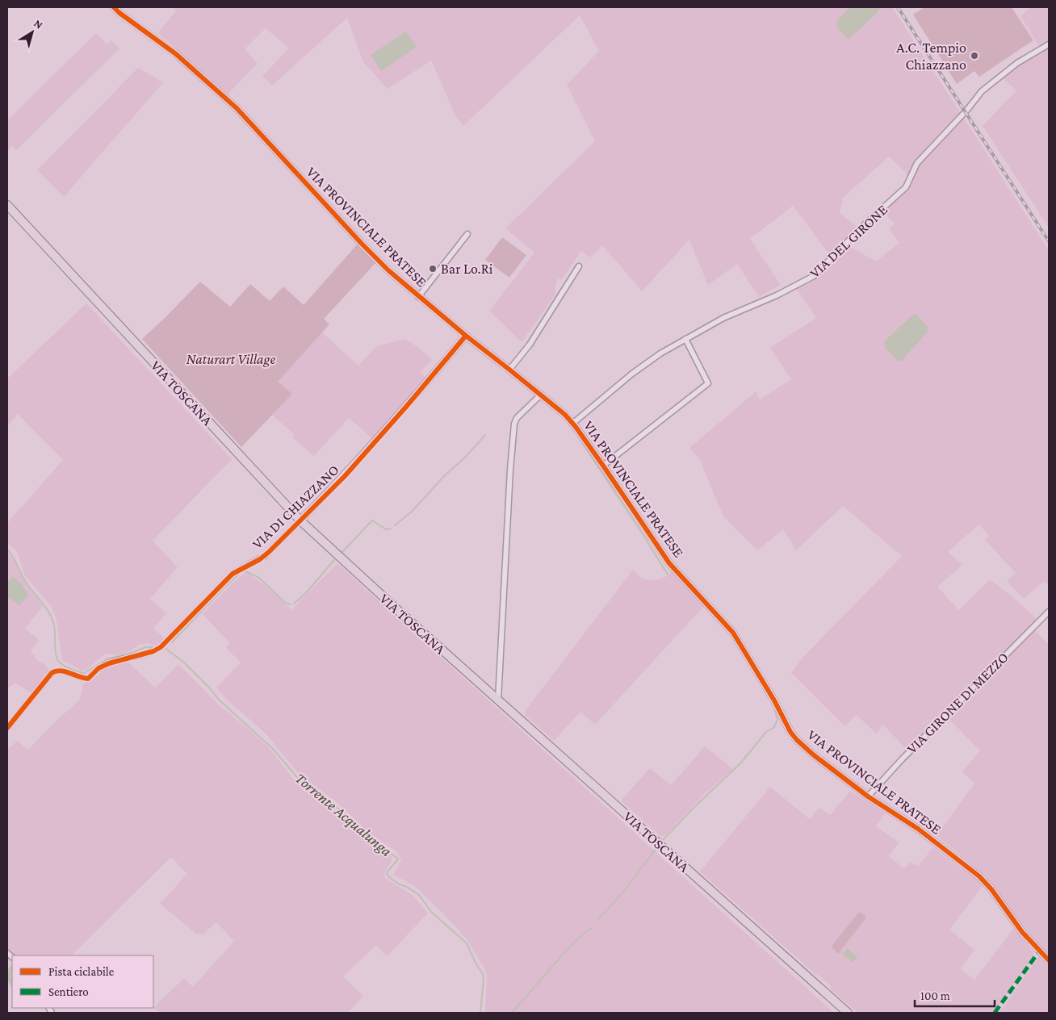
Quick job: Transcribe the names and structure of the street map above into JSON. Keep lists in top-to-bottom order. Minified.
{"streets":{"main road":["VIA TOSCANA"],"street":["VIA PROVINCIALE PRATESE","VIA DEL GIRONE","VIA DI CHIAZZANO","VIA GIRONE DI MEZZO"]},"crossings":[["VIA PROVINCIALE PRATESE","VIA DEL GIRONE"],["VIA PROVINCIALE PRATESE","VIA DI CHIAZZANO"],["VIA PROVINCIALE PRATESE","VIA GIRONE DI MEZZO"],["VIA TOSCANA","VIA DI CHIAZZANO"]],"water":["Torrente Acqualunga"],"parks":["Naturart Village"],"places":["A.C. Tempio Chiazzano","Bar Lo.Ri"],"legend":["Pista ciclabile","Sentiero"],"scale_bar":"100 m","north":"top right"}
